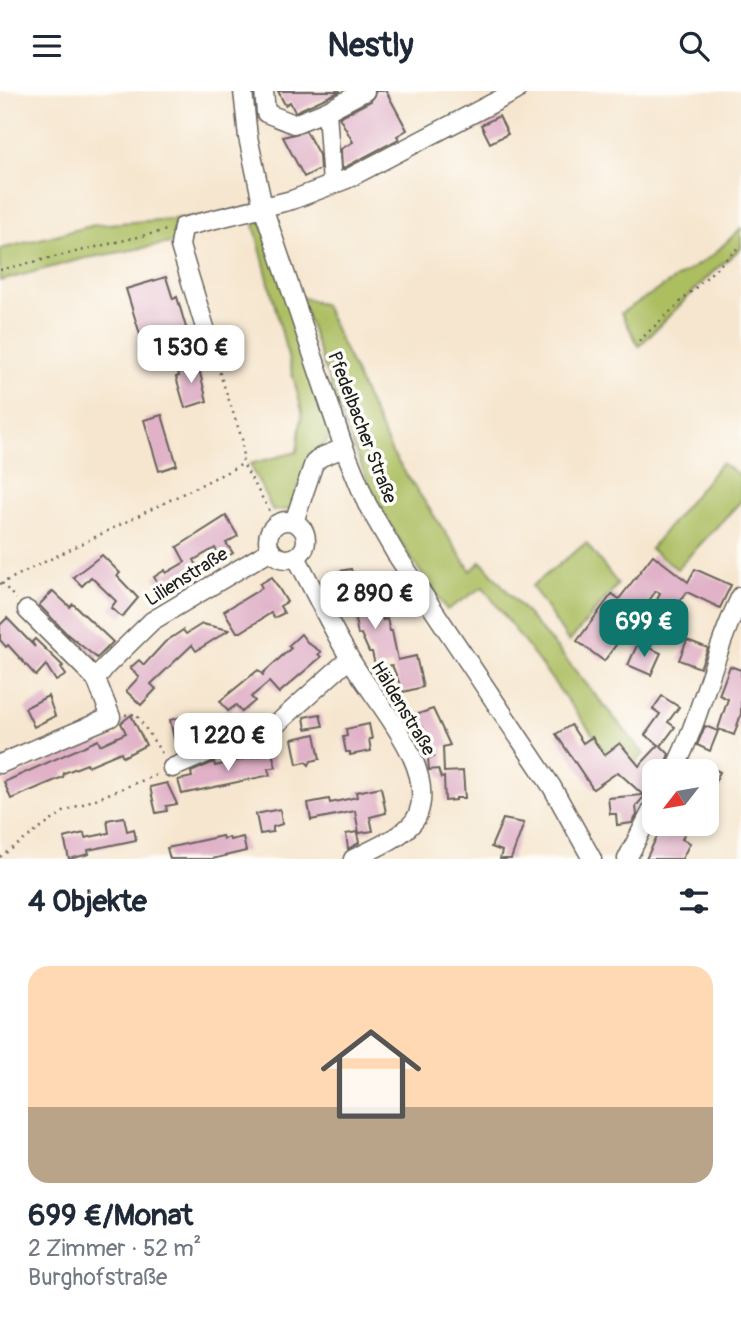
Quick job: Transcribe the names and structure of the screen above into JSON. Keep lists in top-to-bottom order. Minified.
{"streets":{"street":["Pfedelbacher Straße","Lilienstraße","Häldenstraße"]},"crossings":[["Lilienstraße","Häldenstraße"]],"north":"bottom left","page":{"header":"Nestly","price":["1 530 €","2 890 €","699 €","1 220 €"],"heading":"4 Objekte","list":[{"name":"699 €/Monat","note":"2 Zimmer · 52 m² · Burghofstraße"}]}}
